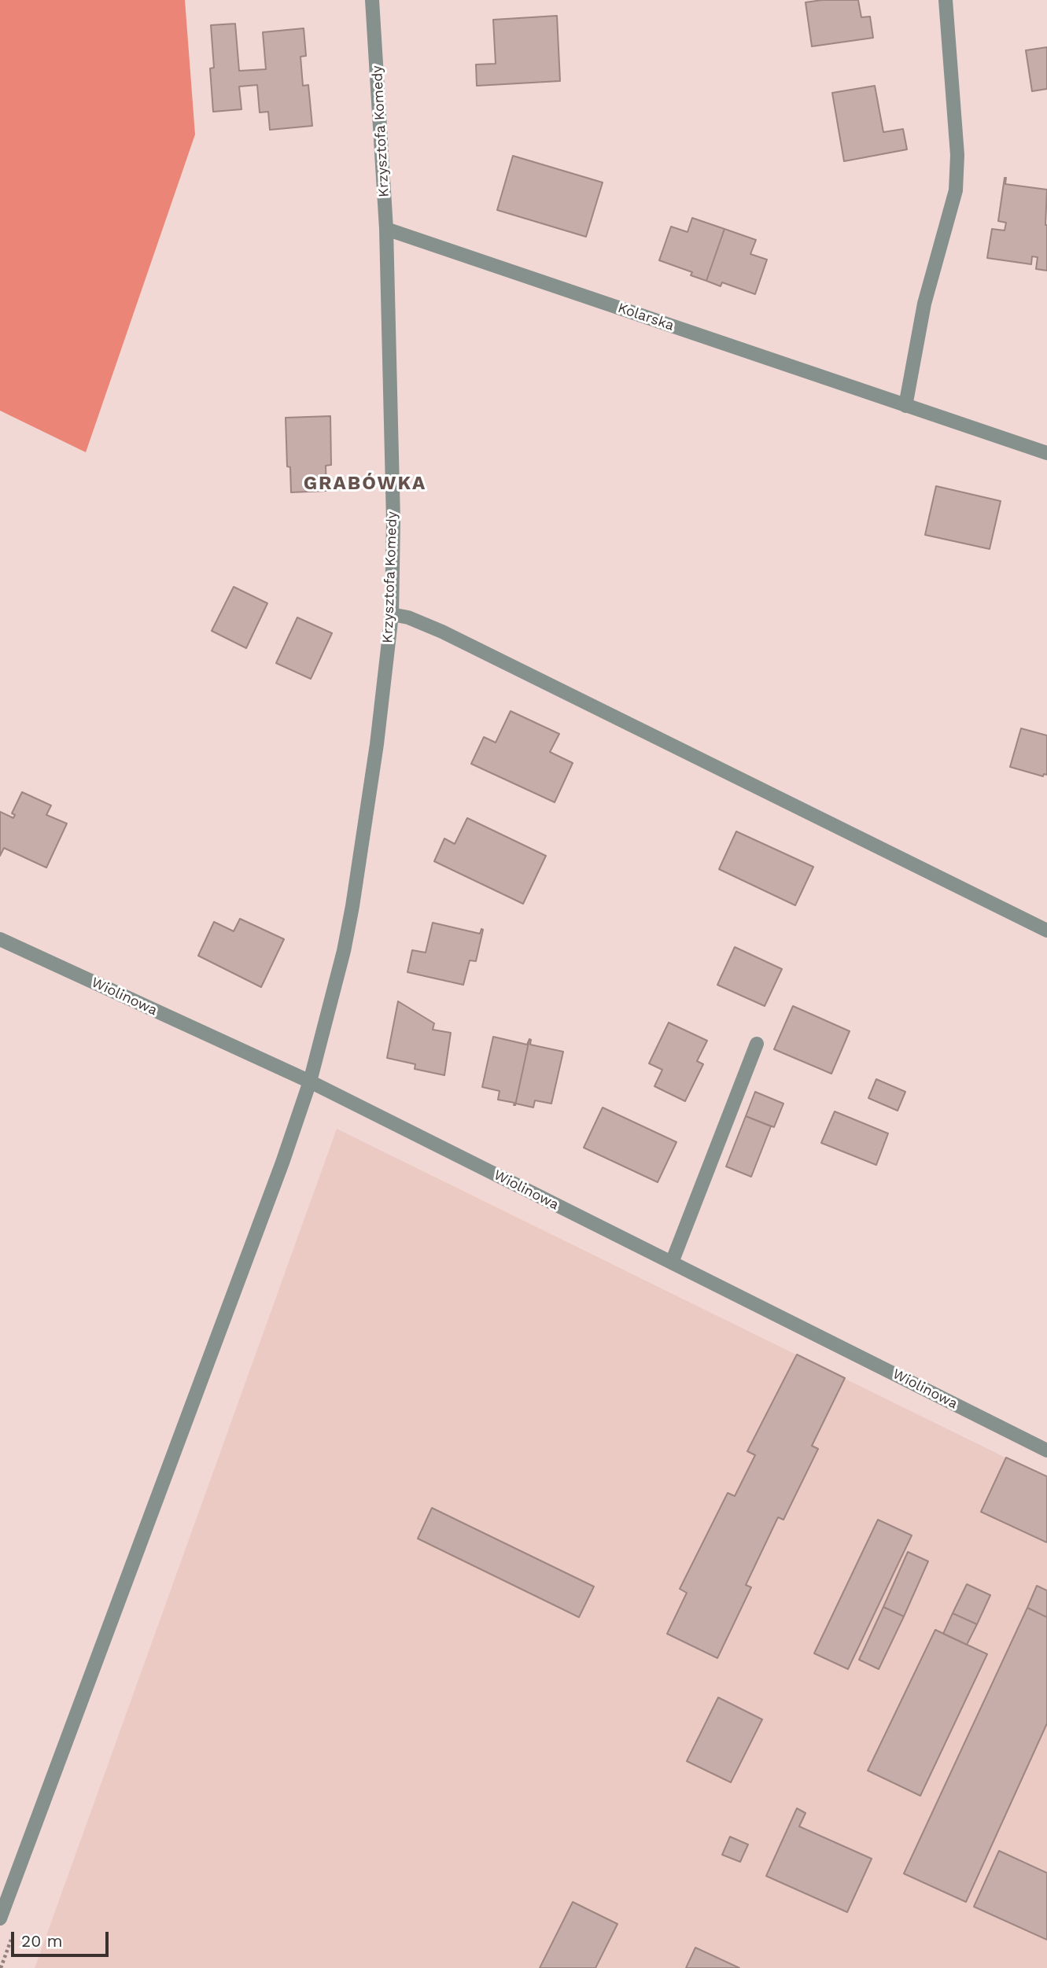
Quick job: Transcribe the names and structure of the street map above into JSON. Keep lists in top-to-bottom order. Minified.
{"streets":{"street":["Krzysztofa Komedy","Kolarska","Wiolinowa"]},"crossings":[["Krzysztofa Komedy","Kolarska"],["Krzysztofa Komedy","Wiolinowa"]],"districts":["GRABÓWKA"],"scale_bar":"20 m"}
